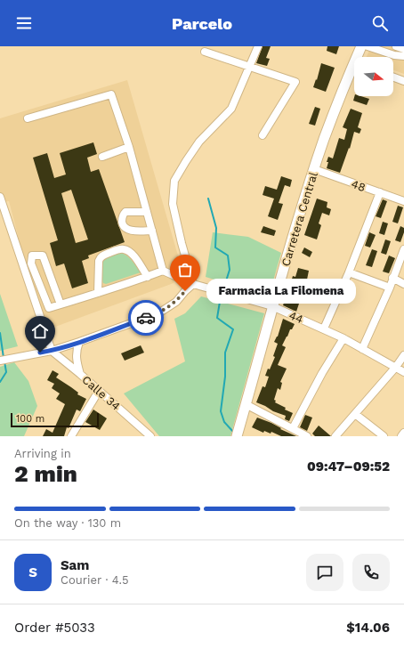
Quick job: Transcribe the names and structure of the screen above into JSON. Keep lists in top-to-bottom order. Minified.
{"streets":{"highway":["Carretera Central"],"street":["48","44","Calle 34"]},"crossings":[["48","Carretera Central"],["Carretera Central","44"]],"places":["Farmacia La Filomena"],"scale_bar":"100 m","north":"right","page":{"header":"Parcelo","bubble":"Farmacia La Filomena","scale":"100 m","heading":["2 min","Arriving in","09:47–09:52"],"panel":["Sam","Courier · 4.5","Order #5033","$14.06"],"bar":"On the way · 130 m","round":"S"}}
